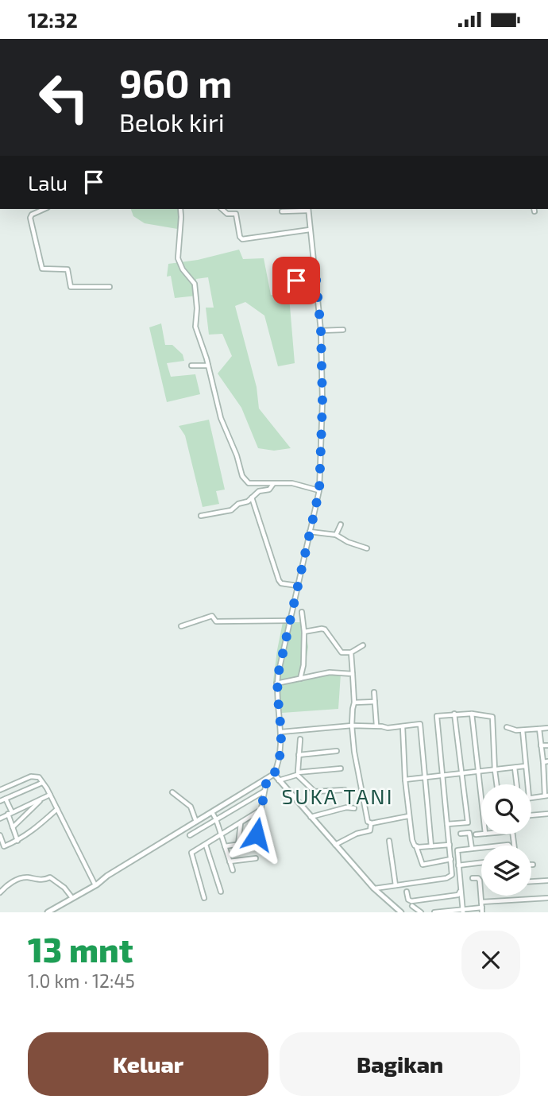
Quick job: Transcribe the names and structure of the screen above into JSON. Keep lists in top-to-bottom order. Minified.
{"districts":["SUKA TANI"],"page":{"status":"12:32","turn":["960 m","Belok kiri"],"then":"Lalu","heading":["13 mnt","1.0 km · 12:45"],"buttons":["Keluar","Bagikan"]}}
